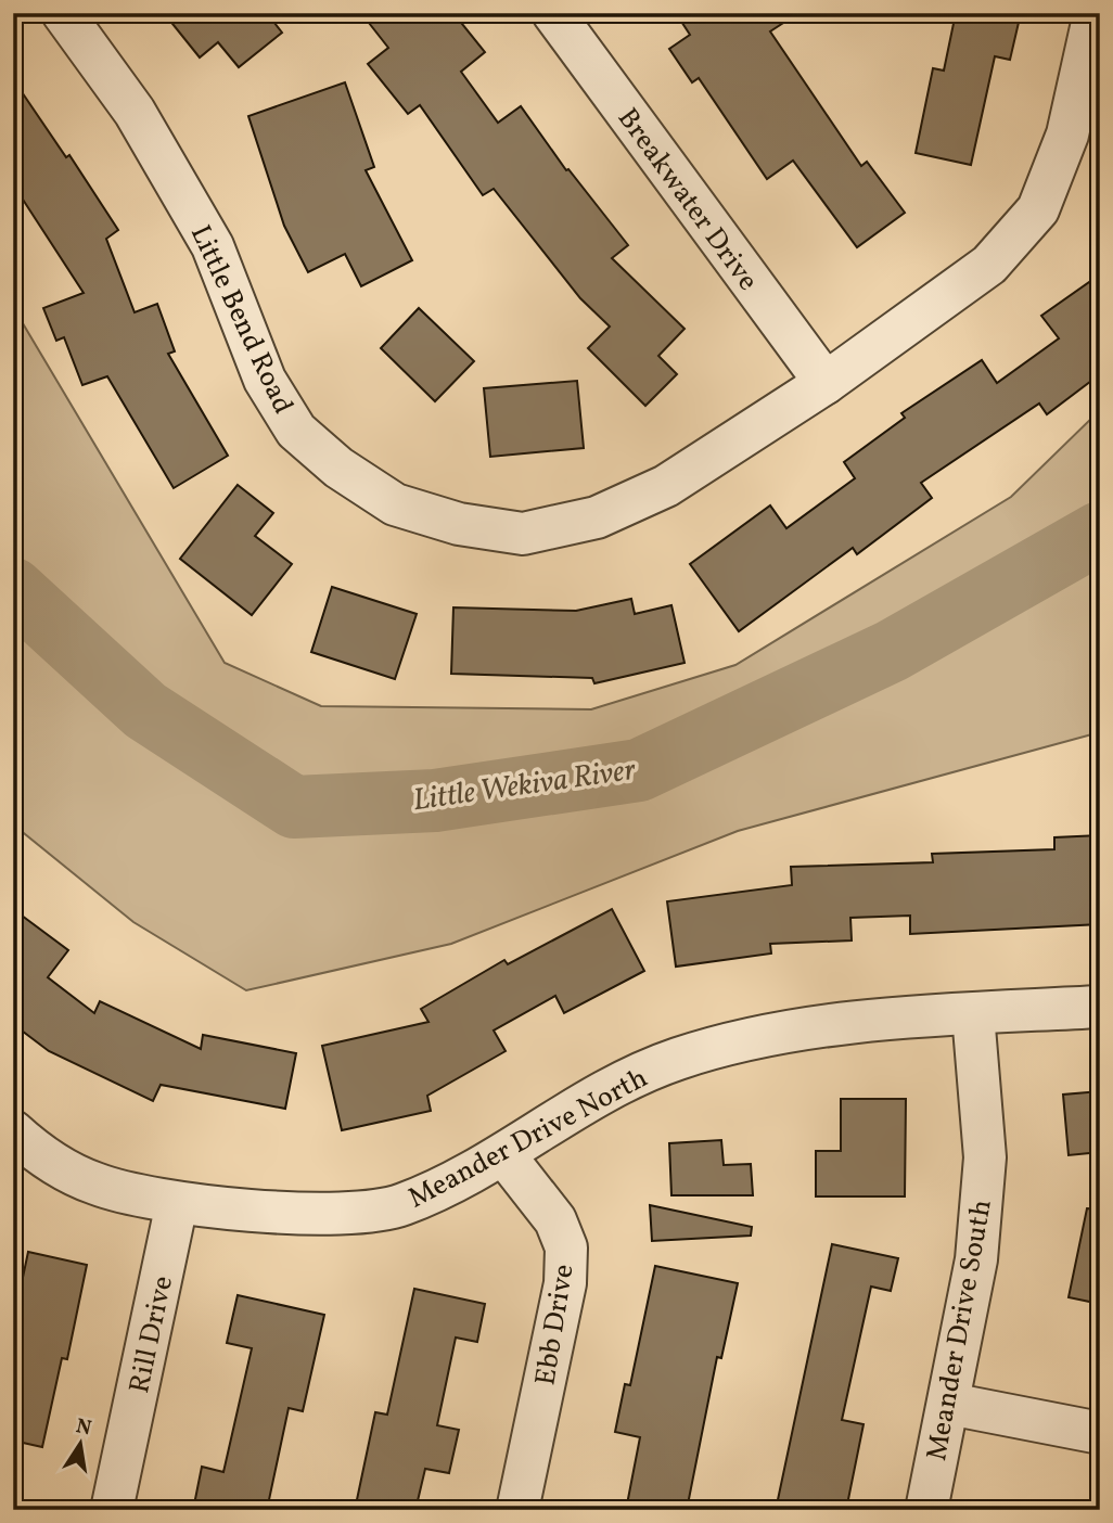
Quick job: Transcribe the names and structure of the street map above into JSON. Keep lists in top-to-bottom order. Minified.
{"streets":{"street":["Breakwater Drive","Little Bend Road","Meander Drive North","Ebb Drive","Meander Drive South","Rill Drive"]},"crossings":[["Breakwater Drive","Little Bend Road"],["Meander Drive North","Ebb Drive"],["Meander Drive North","Meander Drive South"],["Meander Drive North","Rill Drive"]],"water":["Little Wekiva River"],"north":"top"}
